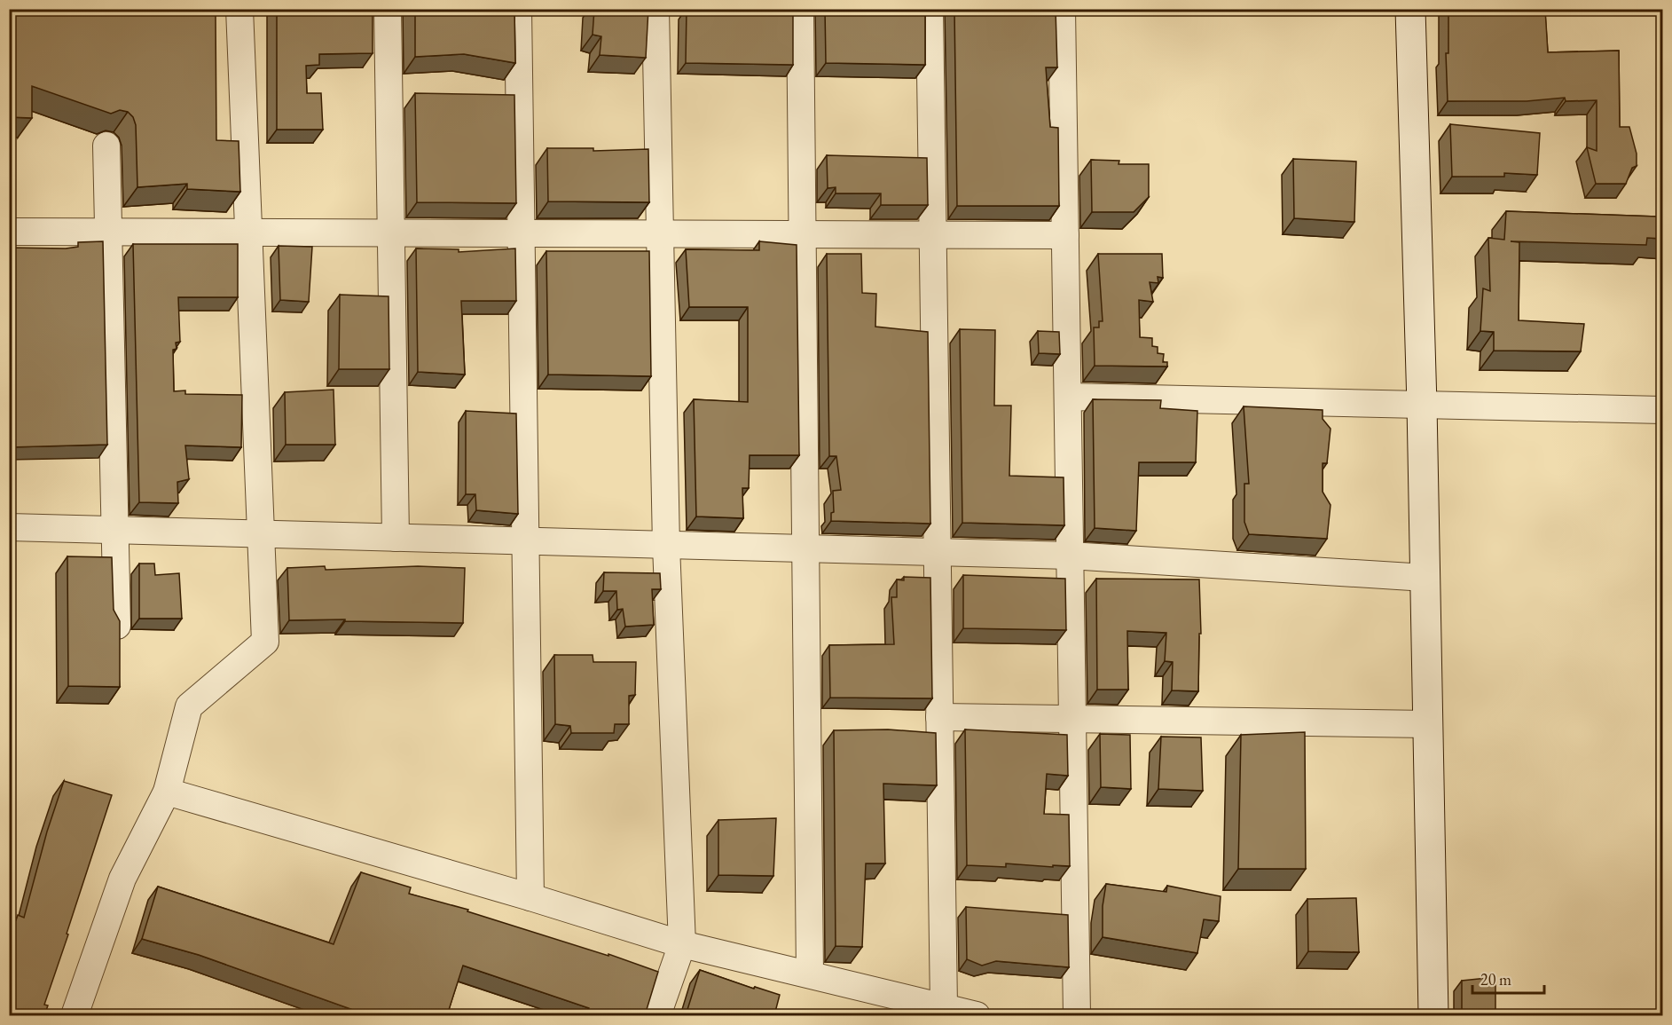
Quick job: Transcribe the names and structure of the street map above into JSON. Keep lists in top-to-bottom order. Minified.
{"scale_bar":"20 m"}
